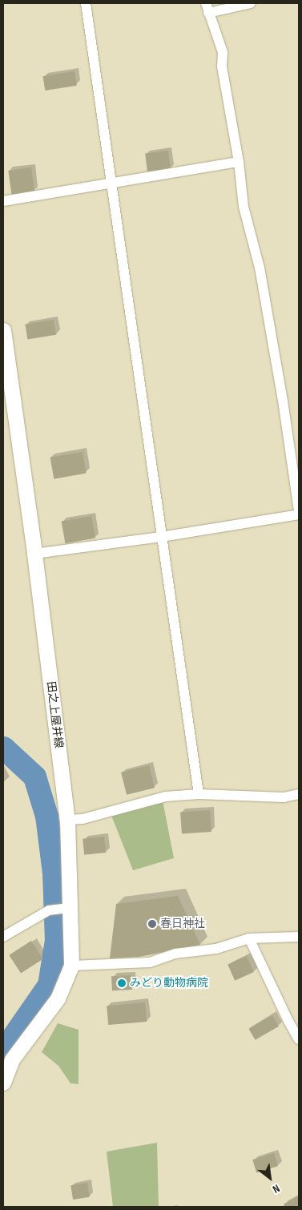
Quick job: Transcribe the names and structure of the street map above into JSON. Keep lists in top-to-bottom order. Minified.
{"streets":{"main road":["田之上屋井線"]},"places":["春日神社","みどり動物病院"],"north":"bottom right"}
